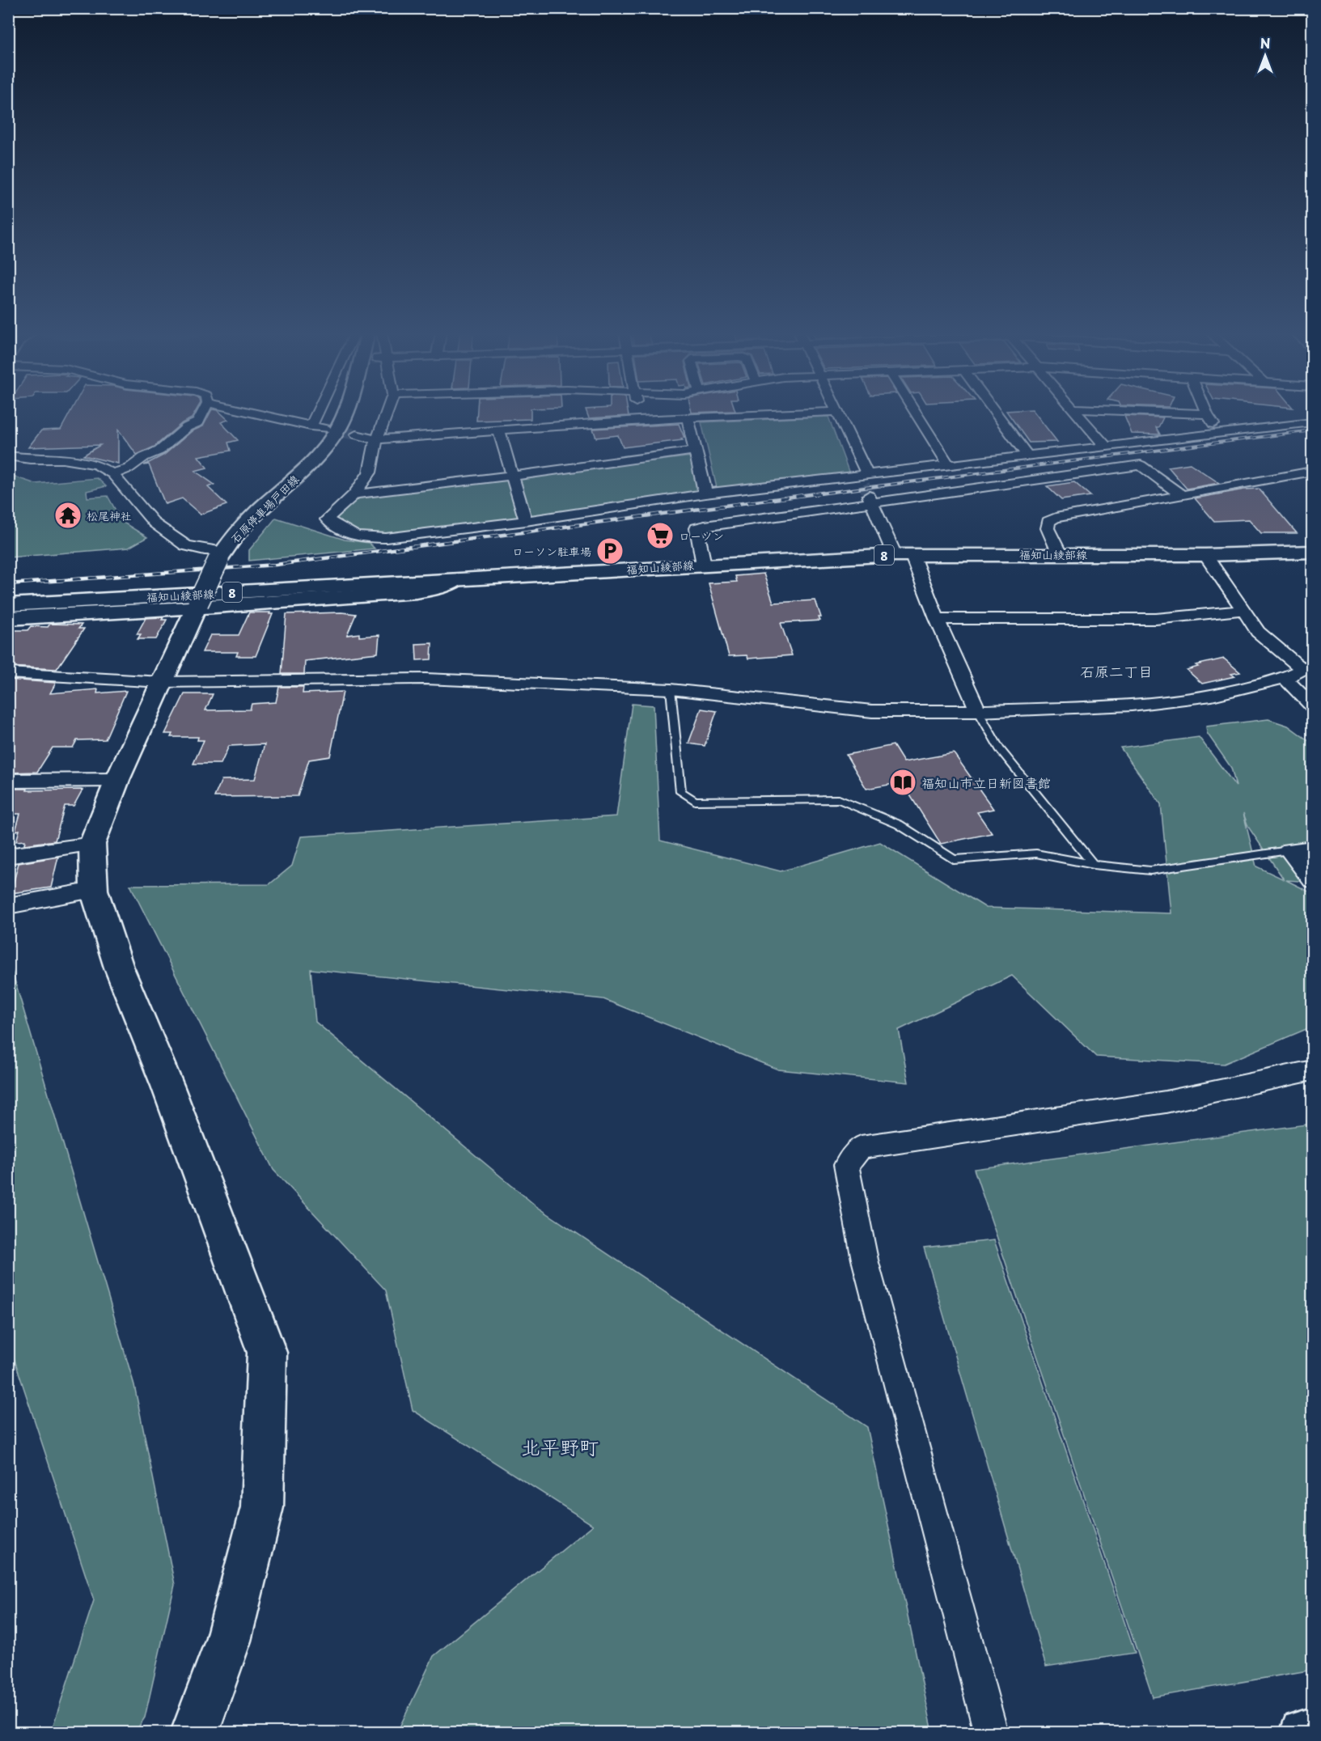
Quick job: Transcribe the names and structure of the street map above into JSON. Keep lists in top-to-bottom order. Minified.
{"streets":{"main road":["石原停車場戸田線","福知山綾部線","8"]},"districts":["石原二丁目","北平野町"],"places":{"temple":["松尾神社"],"supermarket":["ローソン"],"parking":["ローソン駐車場"],"library":["福知山市立日新図書館"]},"north":"top"}
